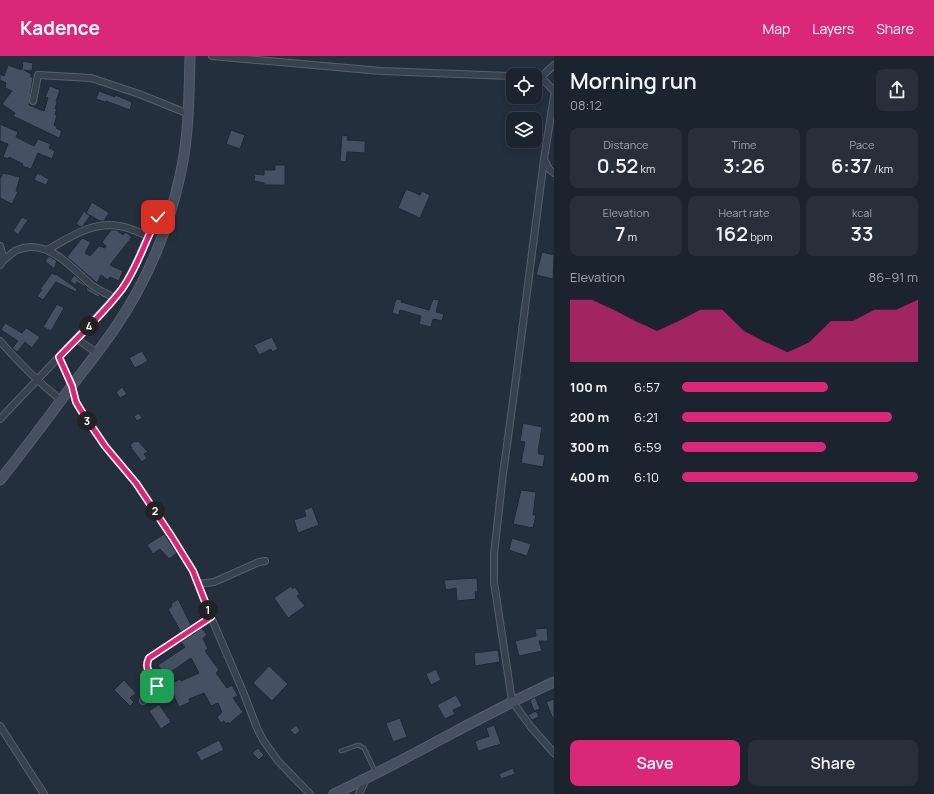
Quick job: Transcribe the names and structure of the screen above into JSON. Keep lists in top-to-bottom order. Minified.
{"page":{"header":"Kadence","nav":["Map","Layers","Share"],"heading":["Morning run","08:12"],"stats":[["Distance","0.52 km"],["Time","3:26"],["Pace","6:37 /km"],["Elevation","7 m"],["Heart rate","162 bpm"],["kcal","33"]],"chart":["Elevation","86–91 m"],"pins":["4","3","2","1"],"list":[{"name":"100 m","note":"6:57"},{"name":"200 m","note":"6:21"},{"name":"300 m","note":"6:59"},{"name":"400 m","note":"6:10"}],"buttons":["Save","Share"]}}
